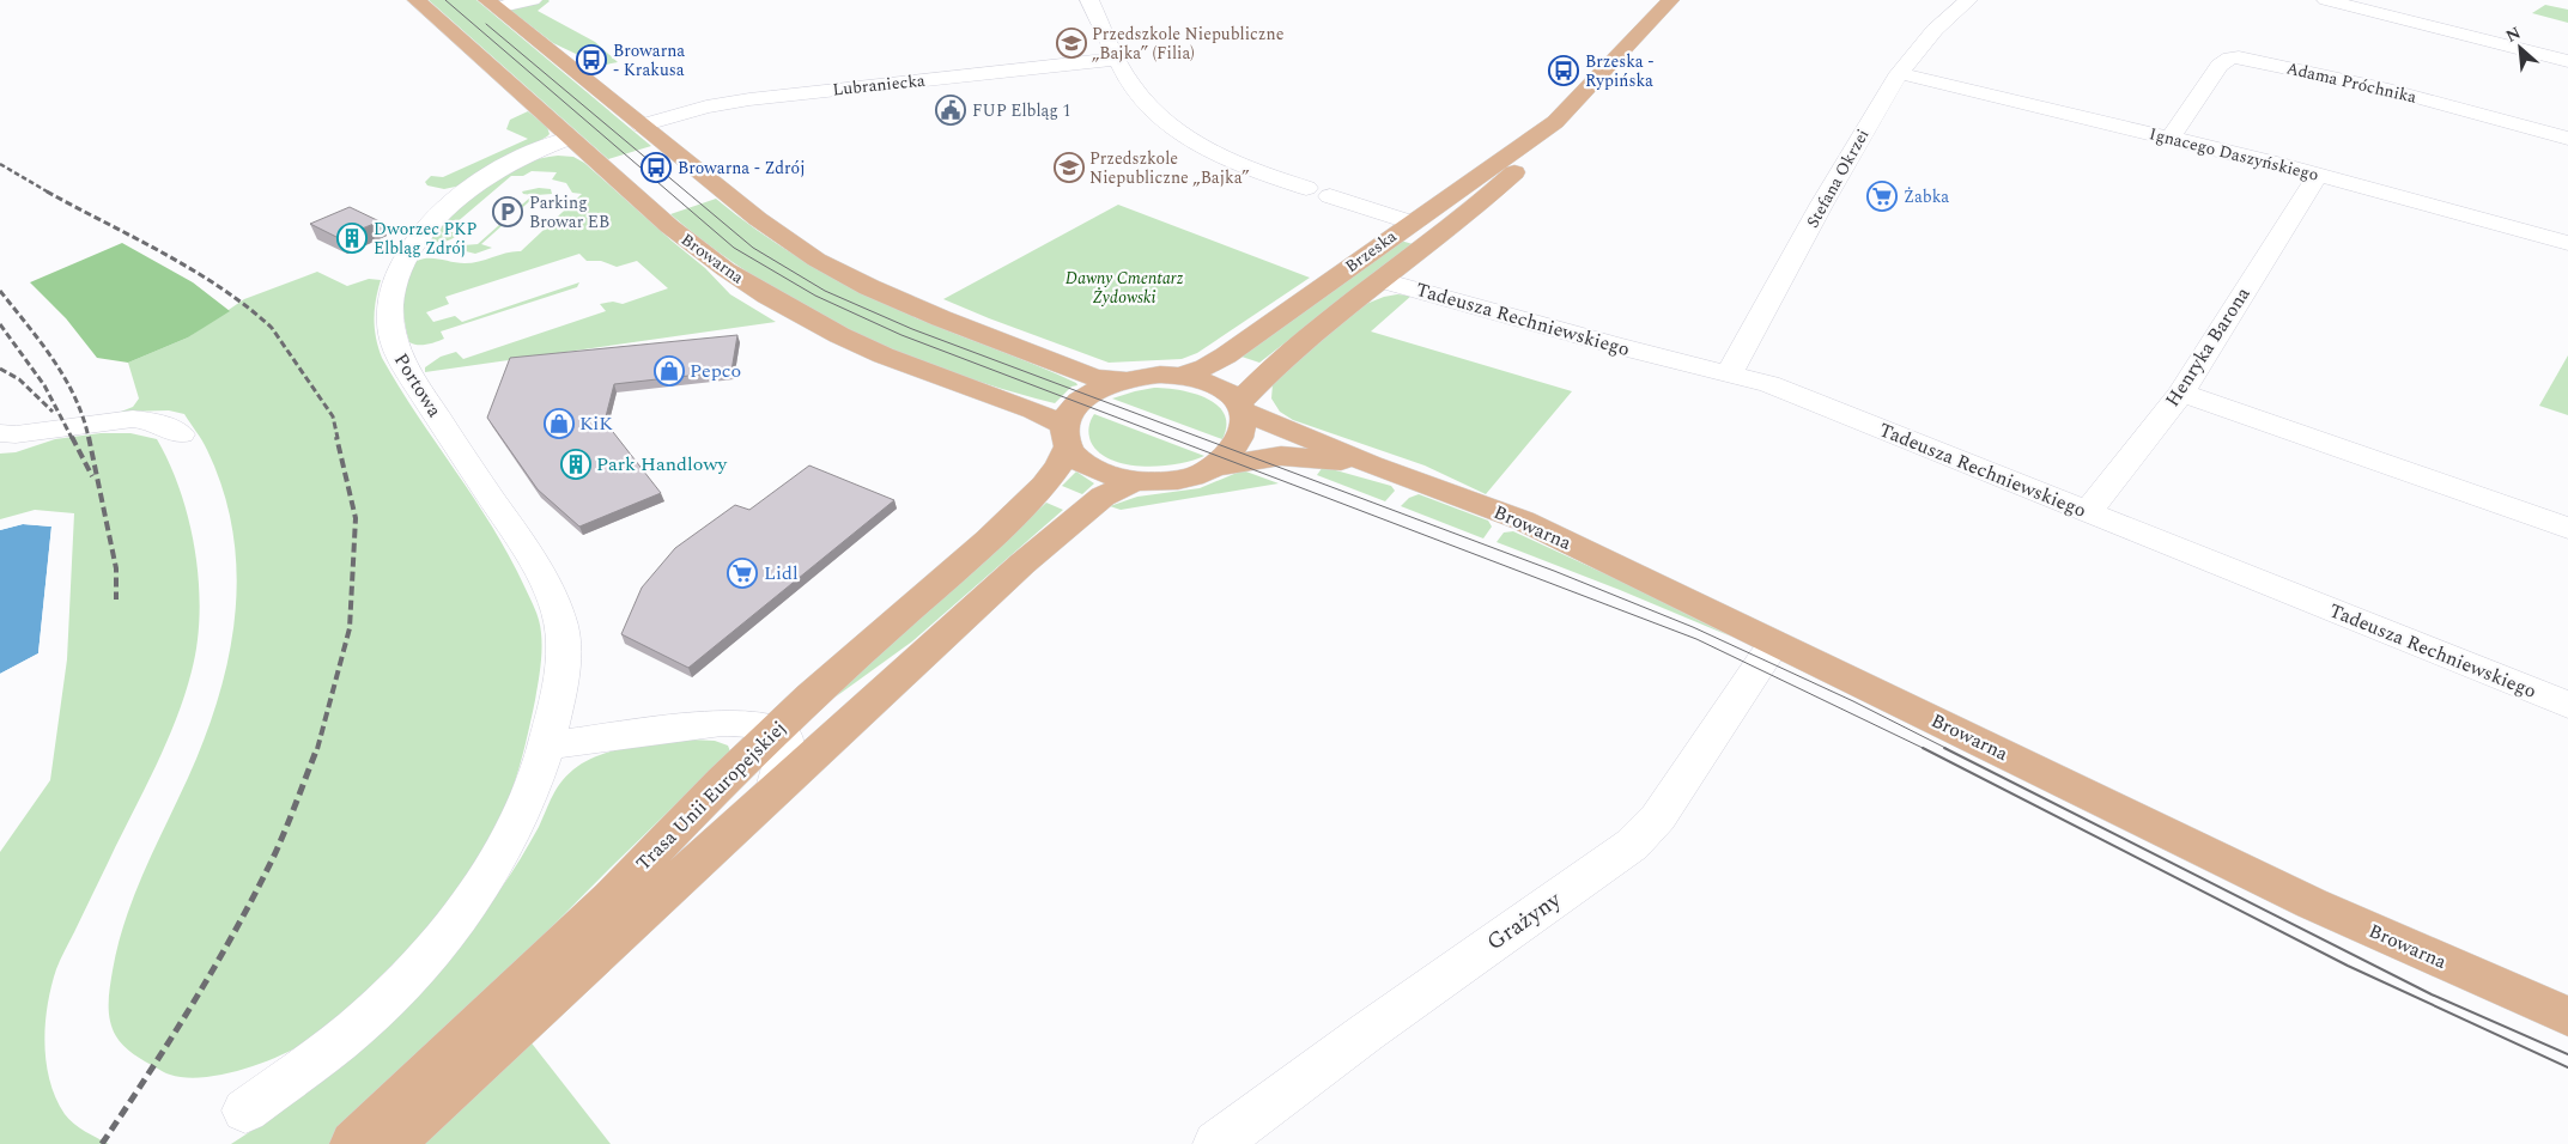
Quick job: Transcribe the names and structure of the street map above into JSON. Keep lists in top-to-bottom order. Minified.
{"streets":{"main road":["Brzeska","Browarna","Trasa Unii Europejskiej"],"street":["Adama Próchnika","Lubraniecka","Ignacego Daszyńskiego","Stefana Okrzei","Tadeusza Rechniewskiego","Henryka Barona","Portowa","Grażyny"]},"crossings":[["Adama Próchnika","Ignacego Daszyńskiego"],["Ignacego Daszyńskiego","Stefana Okrzei"],["Ignacego Daszyńskiego","Henryka Barona"],["Stefana Okrzei","Tadeusza Rechniewskiego"],["Brzeska","Browarna"],["Brzeska","Tadeusza Rechniewskiego"],["Brzeska","Trasa Unii Europejskiej"],["Browarna","Portowa"],["Browarna","Trasa Unii Europejskiej"],["Browarna","Grażyny"],["Tadeusza Rechniewskiego","Henryka Barona"]],"parks":["Dawny Cmentarz Żydowski"],"places":{"school or university":["Przedszkole Niepubliczne „Bajka” (Filia)","Przedszkole Niepubliczne „Bajka”"],"bus stop":["Browarna - Krakusa","Brzeska - Rypińska","Browarna - Zdrój"],"public building":["FUP Elbląg 1"],"supermarket":["Żabka","Lidl"],"parking":["Parking Browar EB"],"building":["Dworzec PKP Elbląg Zdrój","Park Handlowy"],"shop":["Pepco","KiK"]},"north":"top left"}
